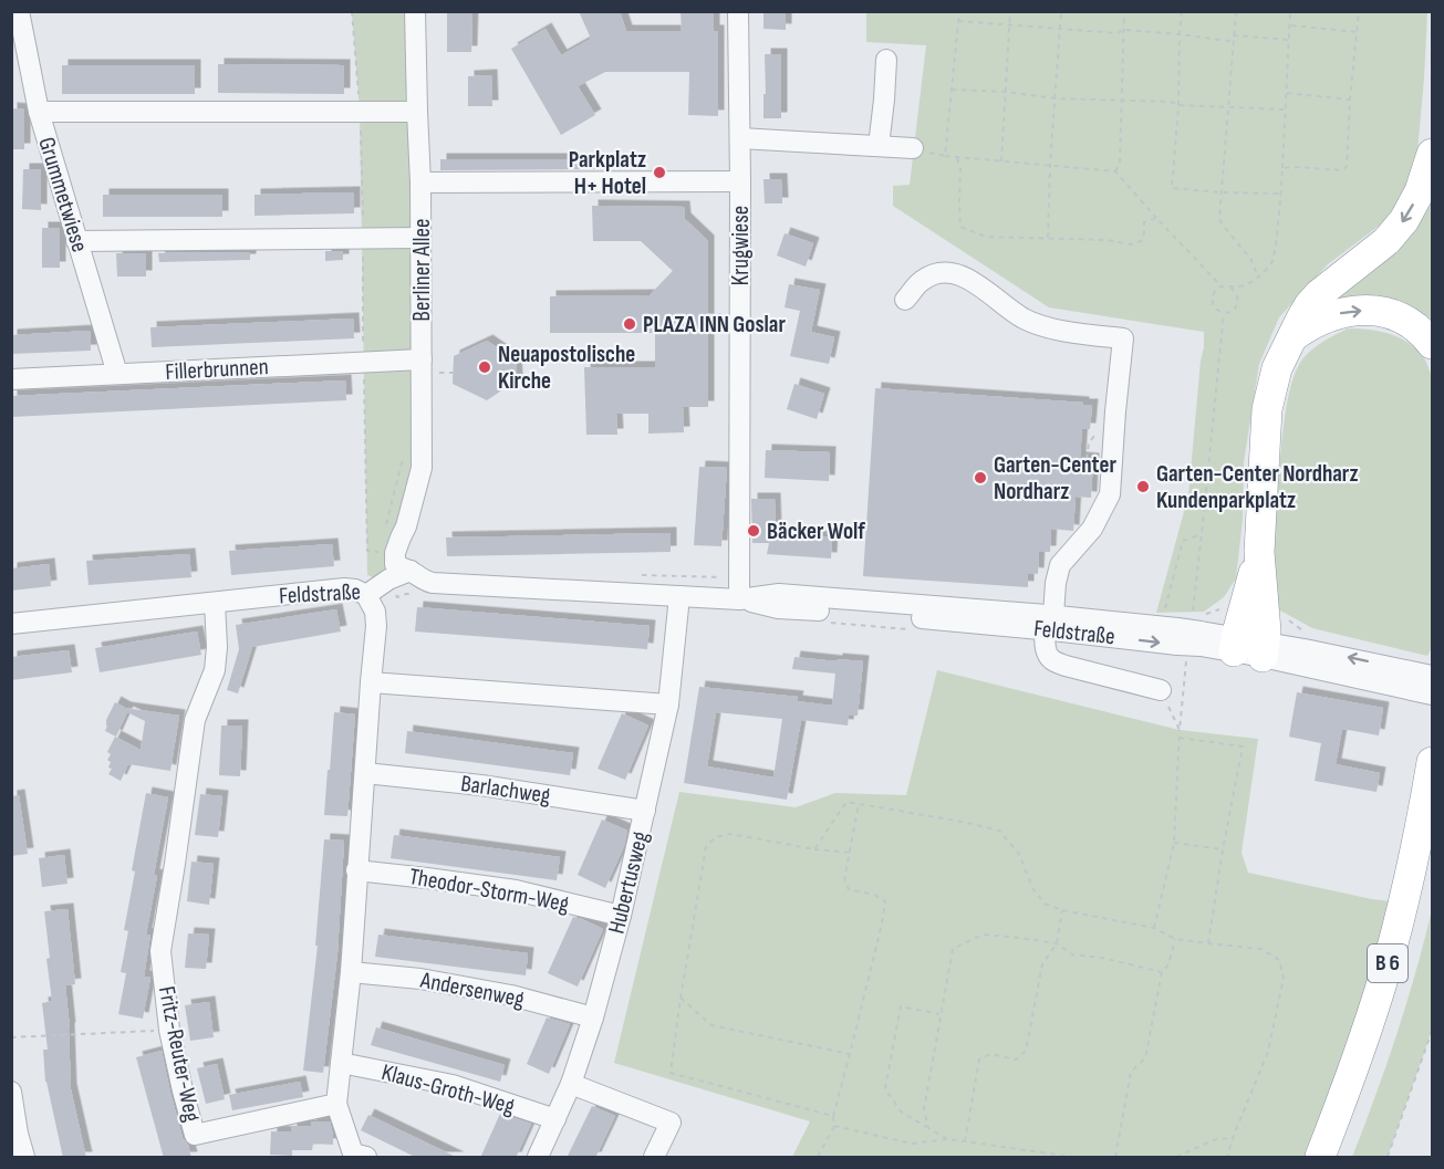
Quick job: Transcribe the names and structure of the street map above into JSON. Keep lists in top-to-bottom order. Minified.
{"streets":{"highway":["B 6"],"street":["Grummetwiese","Krugwiese","Berliner Allee","Fillerbrunnen","Feldstraße","Barlachweg","Hubertusweg","Theodor-Storm-Weg","Andersenweg","Fritz-Reuter-Weg","Klaus-Groth-Weg"]},"crossings":[["Grummetwiese","Fillerbrunnen"],["Krugwiese","Feldstraße"],["Berliner Allee","Fillerbrunnen"],["Berliner Allee","Feldstraße"],["Feldstraße","Hubertusweg"],["Feldstraße","Fritz-Reuter-Weg"],["Barlachweg","Hubertusweg"],["Hubertusweg","Theodor-Storm-Weg"],["Hubertusweg","Andersenweg"],["Hubertusweg","Klaus-Groth-Weg"]],"places":["Parkplatz H+ Hotel","PLAZA INN Goslar","Neuapostolische Kirche","Garten-Center Nordharz","Garten-Center Nordharz Kundenparkplatz","Bäcker Wolf"]}
